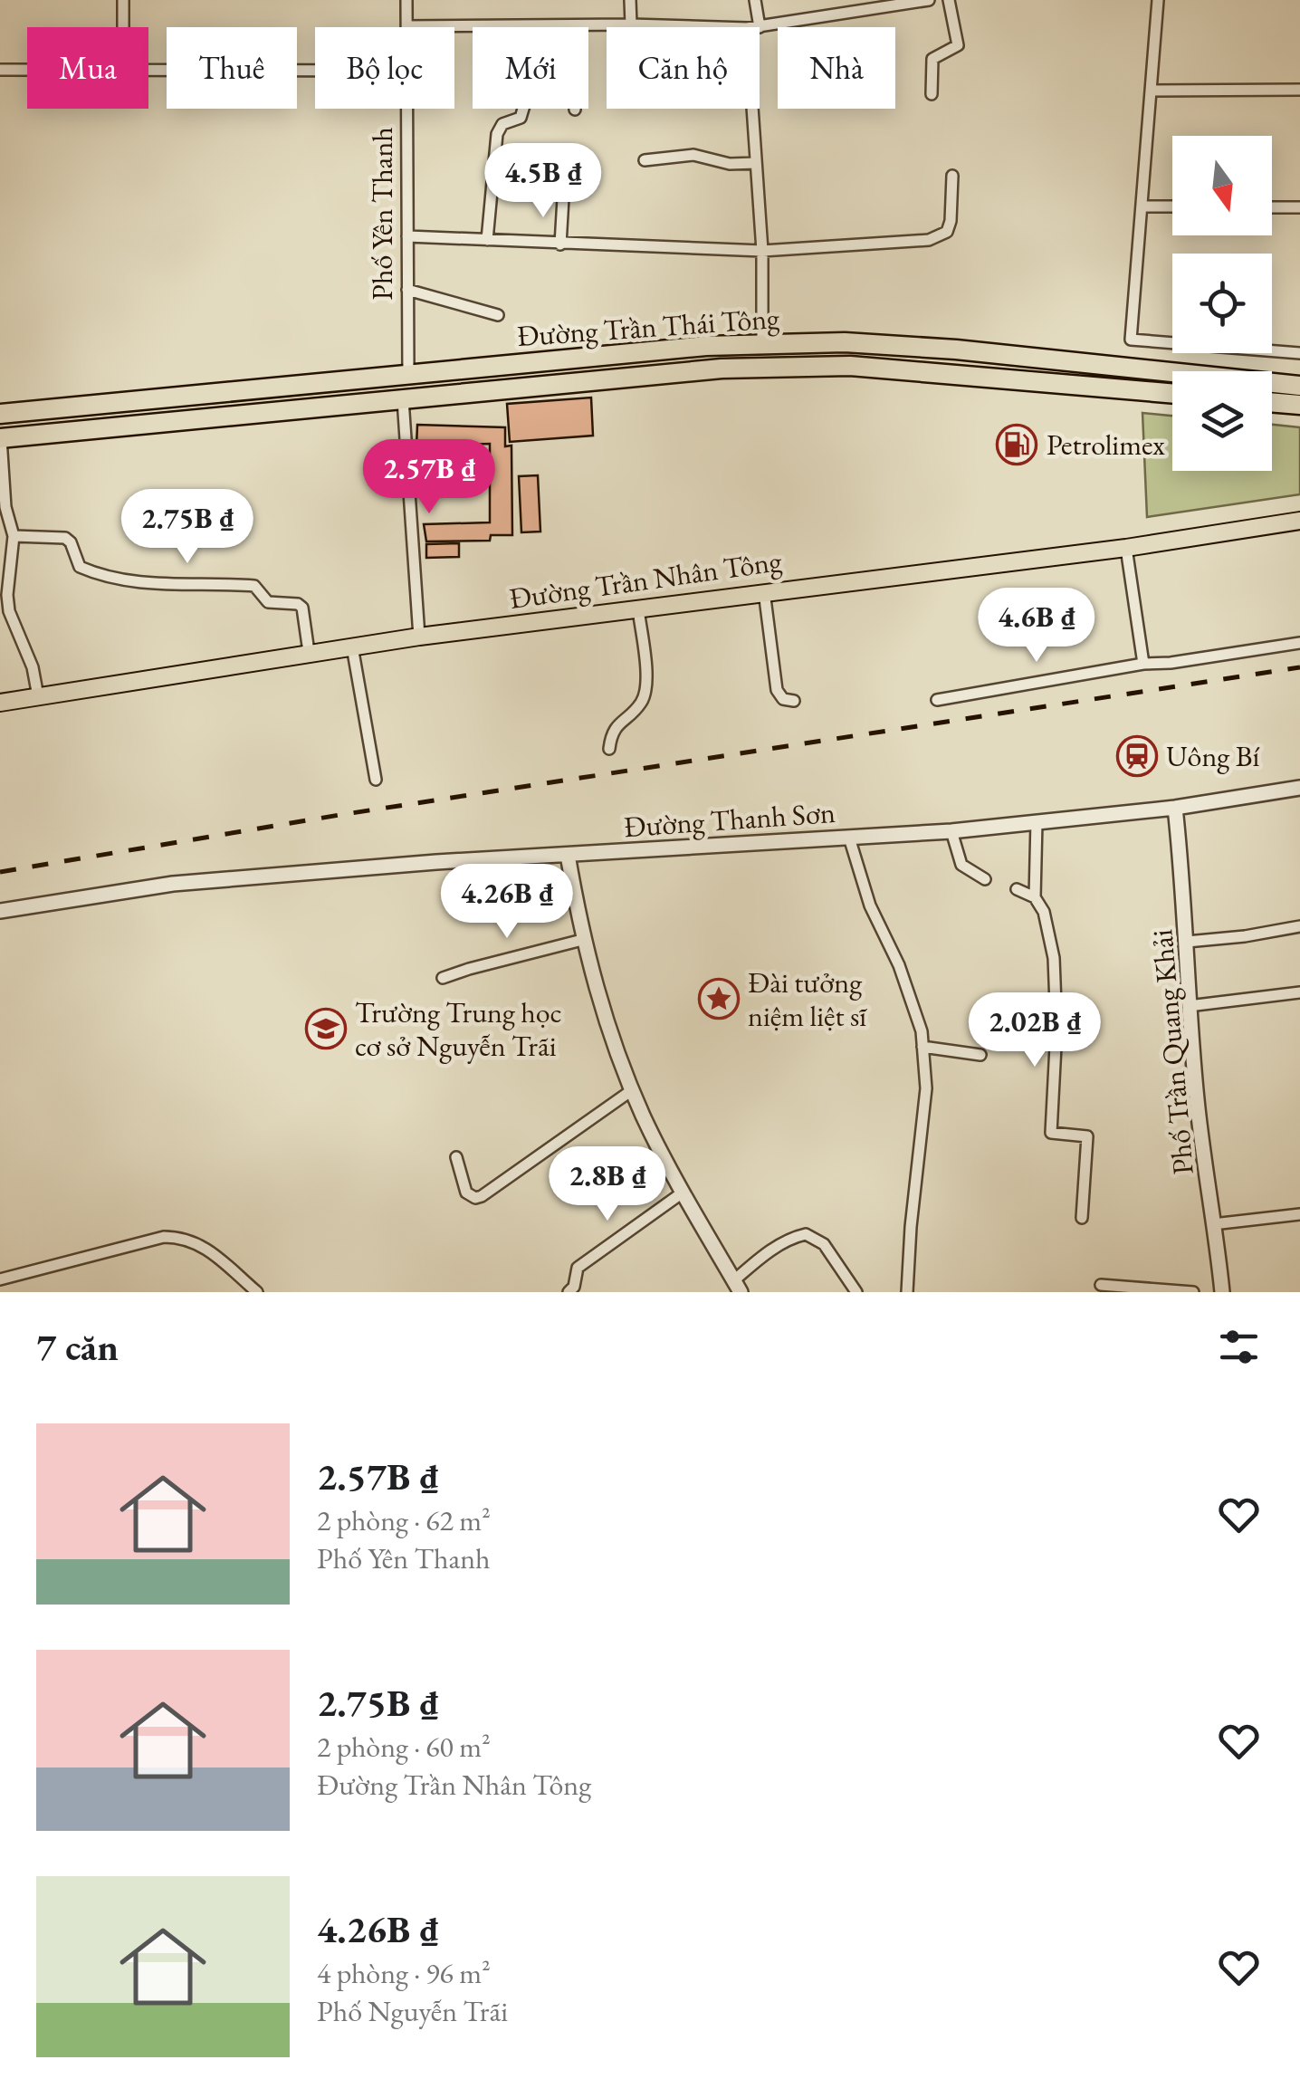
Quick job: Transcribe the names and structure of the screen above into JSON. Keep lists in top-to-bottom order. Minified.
{"streets":{"highway":["Đường Trần Thái Tông"],"main road":["Đường Trần Nhân Tông"],"street":["Phố Yên Thanh","Đường Thanh Sơn","Phố Trần Quang Khải"]},"crossings":[["Phố Yên Thanh","Đường Trần Thái Tông"],["Đường Thanh Sơn","Phố Trần Quang Khải"]],"places":{"fuel station":["Petrolimex"],"station":["Uông Bí"],"place":["Đài tưởng niệm liệt sĩ"],"school or university":["Trường Trung học cơ sở Nguyễn Trãi"]},"north":"bottom","page":{"chip":["Mua","Thuê","Bộ lọc","Mới","Căn hộ","Nhà"],"price":["4.5B ₫","2.57B ₫","2.75B ₫","4.6B ₫","4.26B ₫","2.02B ₫","2.8B ₫"],"heading":"7 căn","list":[{"name":"2.57B ₫","note":"2 phòng · 62 m² · Phố Yên Thanh"},{"name":"2.75B ₫","note":"2 phòng · 60 m² · Đường Trần Nhân Tông"},{"name":"4.26B ₫","note":"4 phòng · 96 m² · Phố Nguyễn Trãi"}]}}
